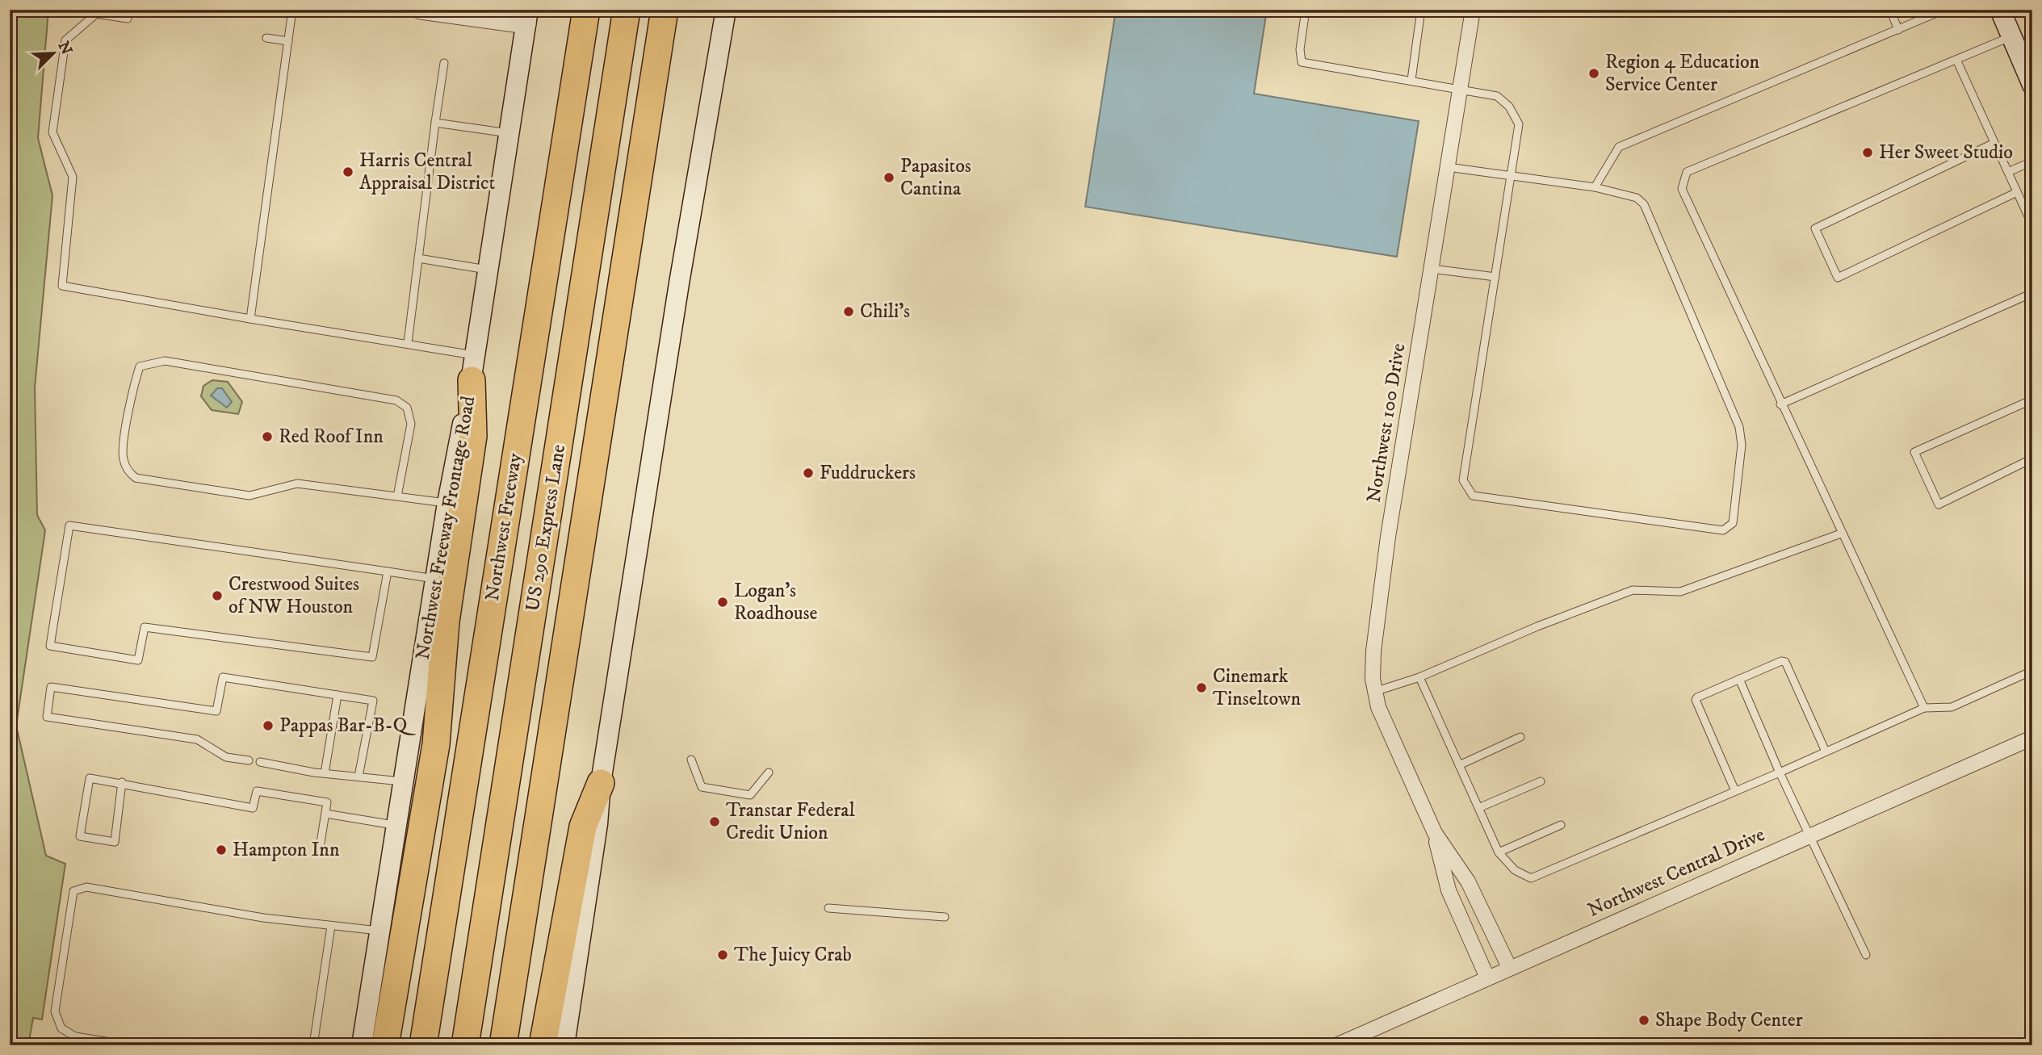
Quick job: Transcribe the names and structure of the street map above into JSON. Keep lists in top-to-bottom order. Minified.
{"streets":{"highway":["Northwest Freeway","US 290 Express Lane"],"main road":["Northwest Freeway Frontage Road"],"street":["Northwest 100 Drive","Northwest Central Drive"]},"crossings":[["Northwest 100 Drive","Northwest Central Drive"]],"places":["Region 4 Education Service Center","Her Sweet Studio","Harris Central Appraisal District","Papasitos Cantina","Chili's","Red Roof Inn","Fuddruckers","Crestwood Suites of NW Houston","Logan's Roadhouse","Cinemark Tinseltown","Pappas Bar-B-Q","Transtar Federal Credit Union","Hampton Inn","The Juicy Crab","Shape Body Center"],"north":"top right"}
